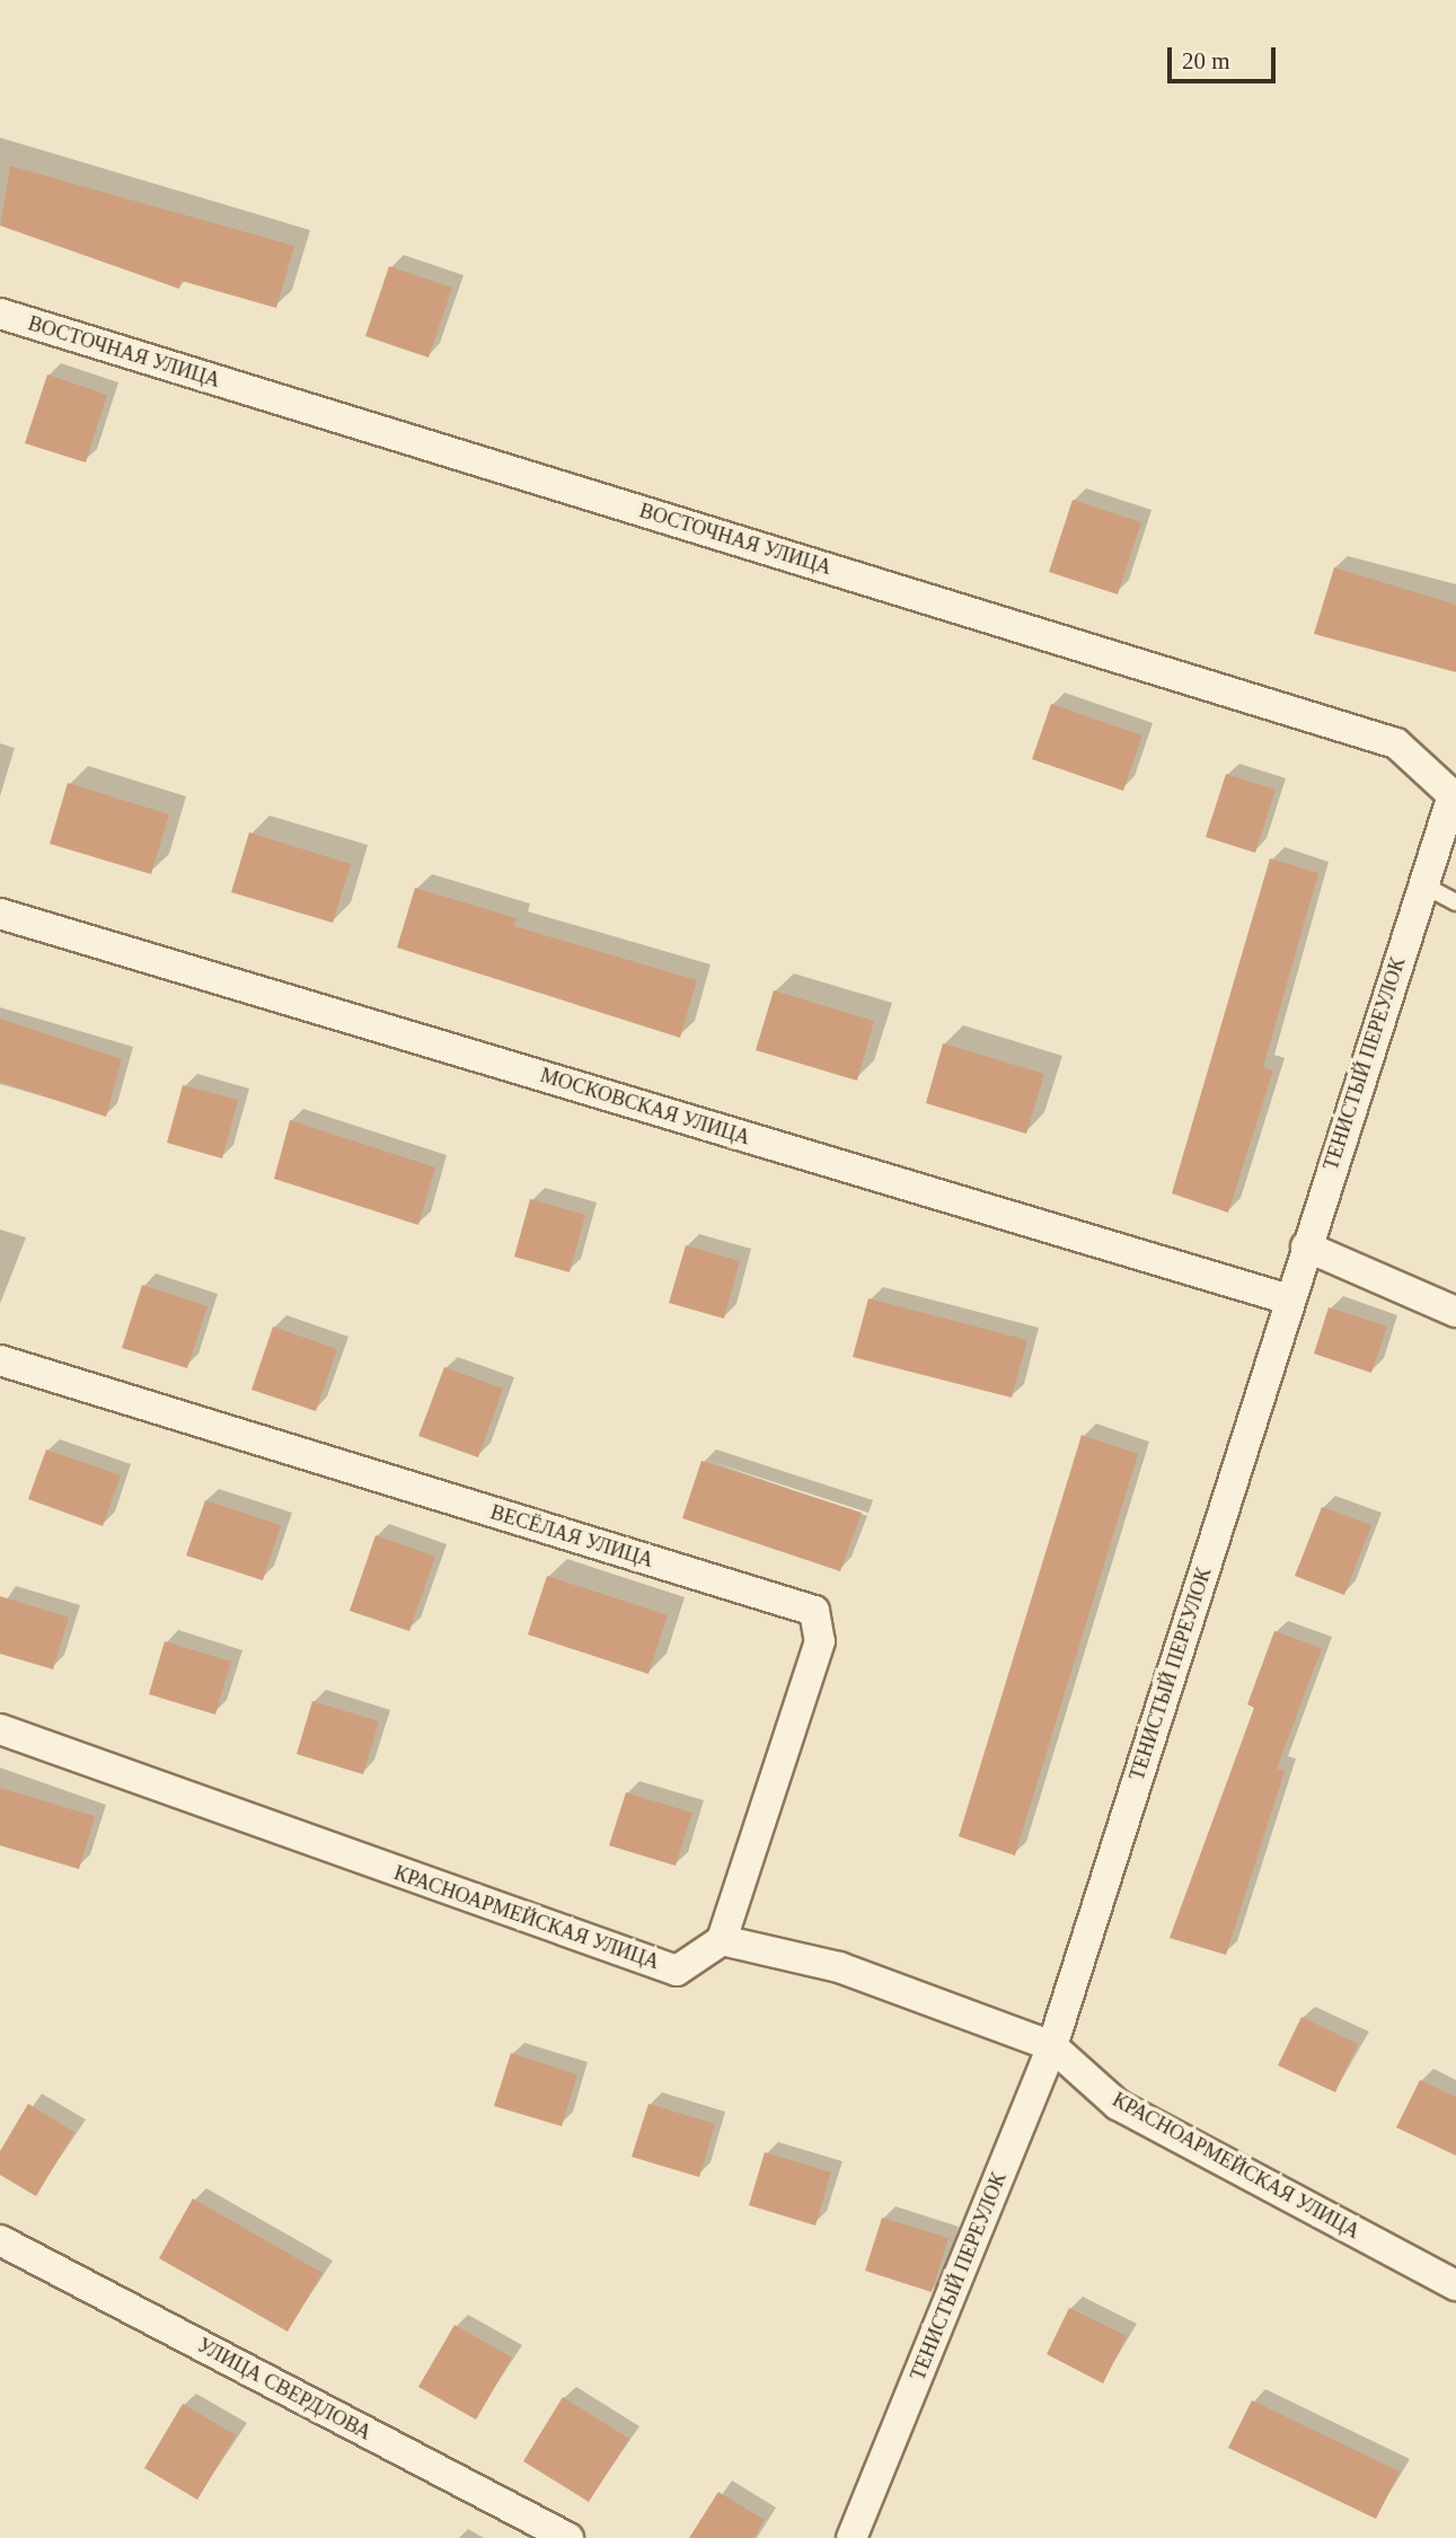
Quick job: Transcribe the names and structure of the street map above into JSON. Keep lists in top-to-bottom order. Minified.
{"streets":{"street":["ВОСТОЧНАЯ УЛИЦА","ТЕНИСТЫЙ ПЕРЕУЛОК","МОСКОВСКАЯ УЛИЦА","ВЕСЁЛАЯ УЛИЦА","КРАСНОАРМЕЙСКАЯ УЛИЦА","УЛИЦА СВЕРДЛОВА"]},"crossings":[["ВОСТОЧНАЯ УЛИЦА","ТЕНИСТЫЙ ПЕРЕУЛОК"],["ТЕНИСТЫЙ ПЕРЕУЛОК","МОСКОВСКАЯ УЛИЦА"],["ТЕНИСТЫЙ ПЕРЕУЛОК","КРАСНОАРМЕЙСКАЯ УЛИЦА"],["ВЕСЁЛАЯ УЛИЦА","КРАСНОАРМЕЙСКАЯ УЛИЦА"]],"scale_bar":"20 m"}
